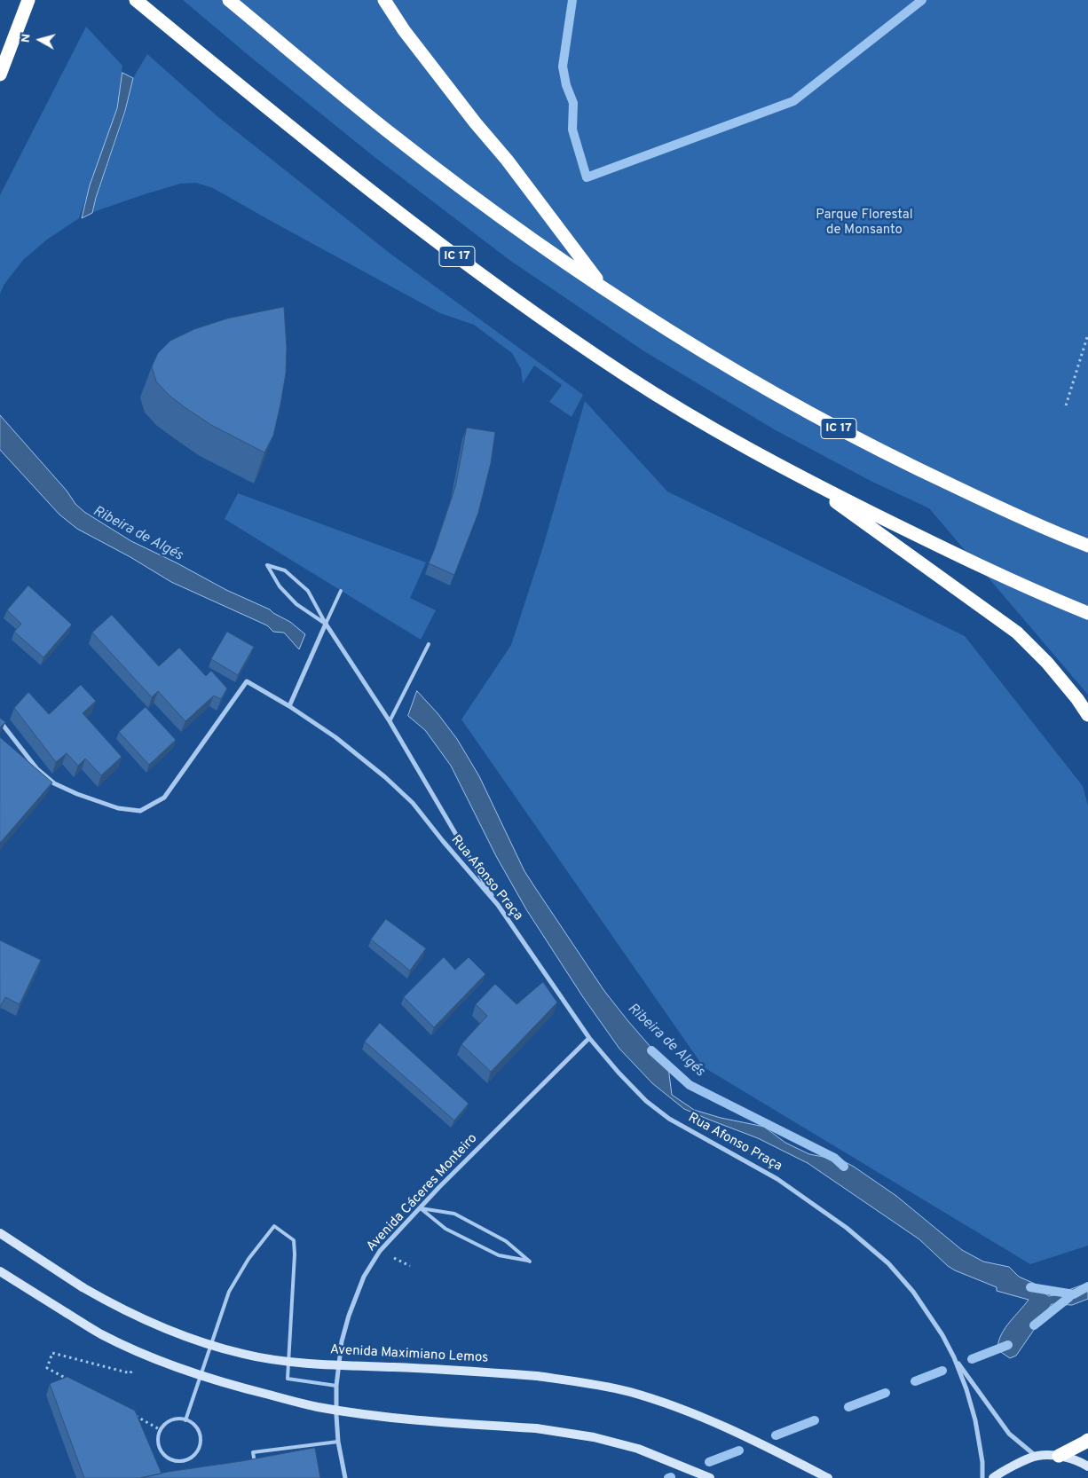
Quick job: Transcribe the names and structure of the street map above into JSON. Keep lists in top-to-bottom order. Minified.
{"streets":{"highway":["IC 17"],"street":["Rua Afonso Praça","Avenida Cáceres Monteiro","Avenida Maximiano Lemos"]},"crossings":[["Rua Afonso Praça","Avenida Cáceres Monteiro"]],"water":["Ribeira de Algés"],"parks":["Parque Florestal de Monsanto"],"north":"left"}
